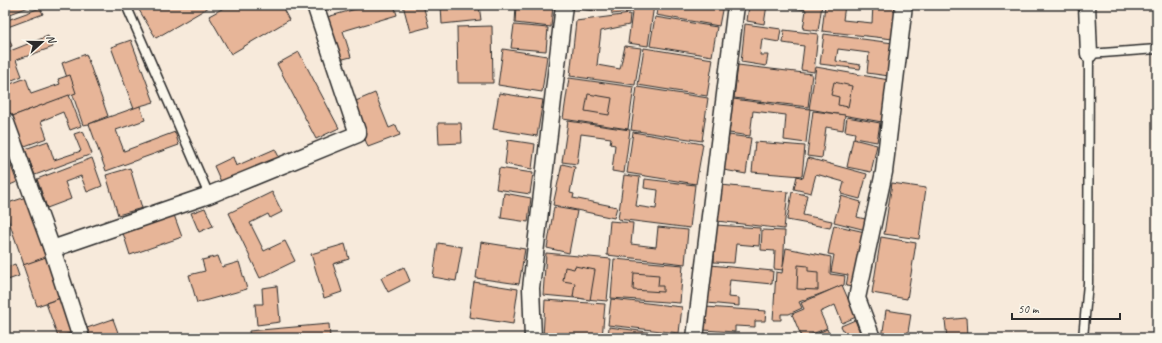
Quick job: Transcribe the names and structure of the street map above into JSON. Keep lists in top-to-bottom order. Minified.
{"scale_bar":"50 m","north":"right"}
